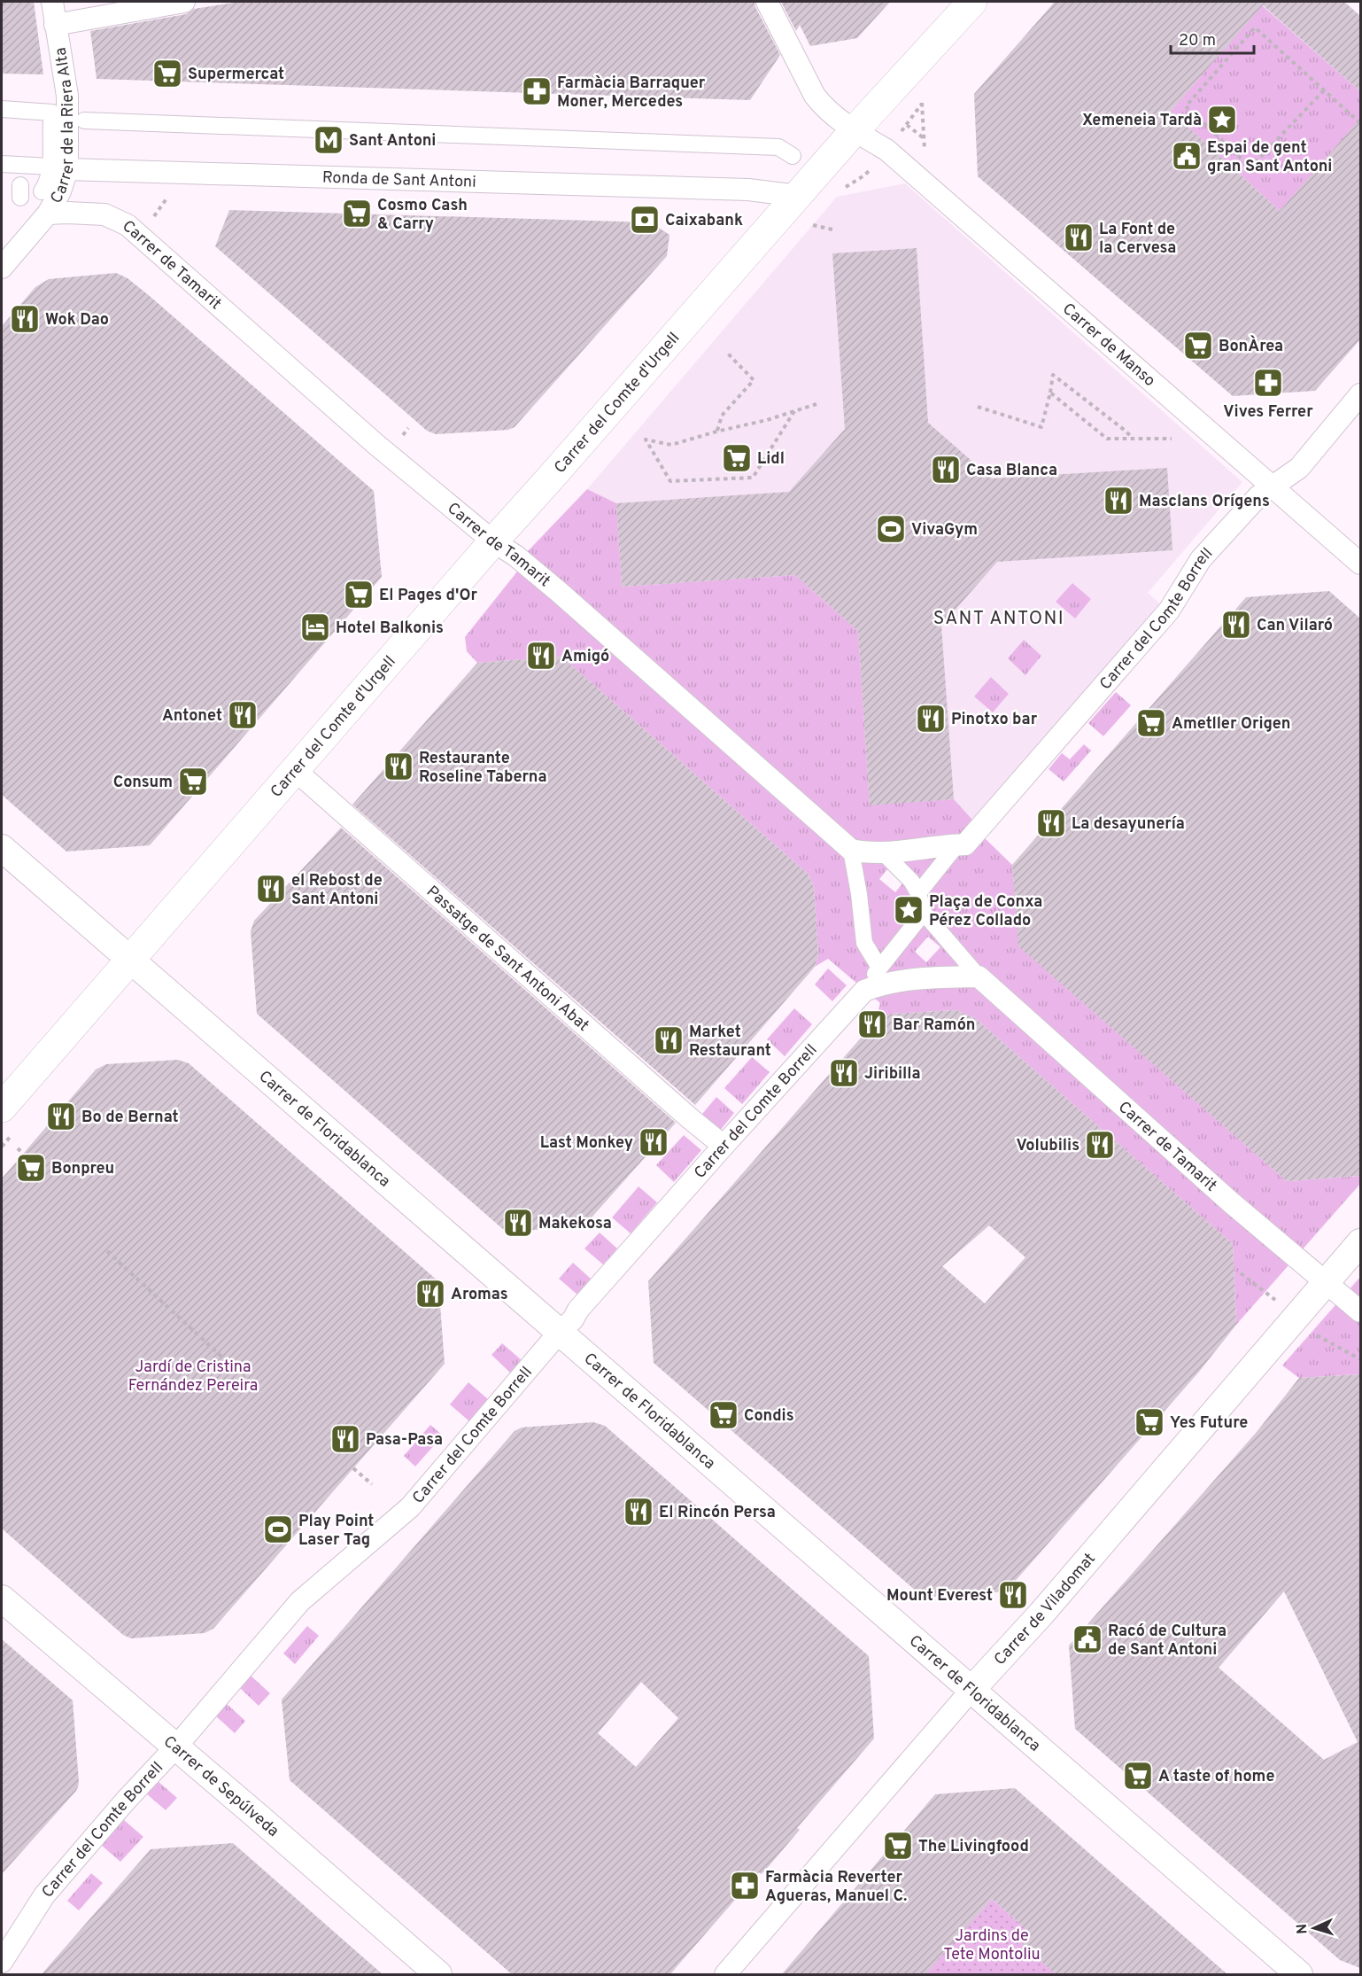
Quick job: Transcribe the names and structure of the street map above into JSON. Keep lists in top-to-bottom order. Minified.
{"streets":{"main road":["Carrer del Comte d'Urgell"],"street":["Carrer de la Riera Alta","Ronda de Sant Antoni","Carrer de Tamarit","Carrer de Manso","Carrer del Comte Borrell","Passatge de Sant Antoni Abat","Carrer de Floridablanca","Carrer de Viladomat","Carrer de Sepúlveda"]},"crossings":[["Carrer de la Riera Alta","Ronda de Sant Antoni"],["Carrer de la Riera Alta","Carrer de Tamarit"],["Ronda de Sant Antoni","Carrer del Comte d'Urgell"],["Carrer de Tamarit","Carrer del Comte d'Urgell"],["Carrer de Tamarit","Carrer de Viladomat"],["Carrer de Manso","Carrer del Comte d'Urgell"],["Carrer de Manso","Carrer del Comte Borrell"],["Carrer del Comte d'Urgell","Passatge de Sant Antoni Abat"],["Carrer del Comte d'Urgell","Carrer de Floridablanca"],["Carrer del Comte Borrell","Passatge de Sant Antoni Abat"],["Carrer del Comte Borrell","Carrer de Floridablanca"],["Carrer del Comte Borrell","Carrer de Sepúlveda"],["Carrer de Floridablanca","Carrer de Viladomat"]],"districts":["SANT ANTONI"],"parks":["Jardí de Cristina Fernández Pereira","Jardins de Tete Montoliu"],"places":{"supermarket":["Supermercat","Cosmo Cash & Carry","BonÀrea","Lidl","El Pages d'Or","Ametller Origen","Consum","Bonpreu","Condis","Yes Future","A taste of home","The Livingfood"],"pharmacy":["Farmàcia Barraquer Moner, Mercedes","Vives Ferrer","Farmàcia Reverter Agueras, Manuel C."],"place":["Xemeneia Tardà","Plaça de Conxa Pérez Collado"],"metro station":["Sant Antoni"],"public building":["Espai de gent gran Sant Antoni","Racó de Cultura de Sant Antoni"],"bank":["Caixabank"],"restaurant":["La Font de la Cervesa","Wok Dao","Casa Blanca","Masclans Orígens","Can Vilaró","Amigó","Antonet","Pinotxo bar","Restaurante Roseline Taberna","La desayunería","el Rebost de Sant Antoni","Bar Ramón","Market Restaurant","Jiribilla","Bo de Bernat","Last Monkey","Volubilis","Makekosa","Aromas","Pasa-Pasa","El Rincón Persa","Mount Everest"],"sports":["VivaGym","Play Point Laser Tag"],"hotel":["Hotel Balkonis"]},"scale_bar":"20 m","north":"left"}
